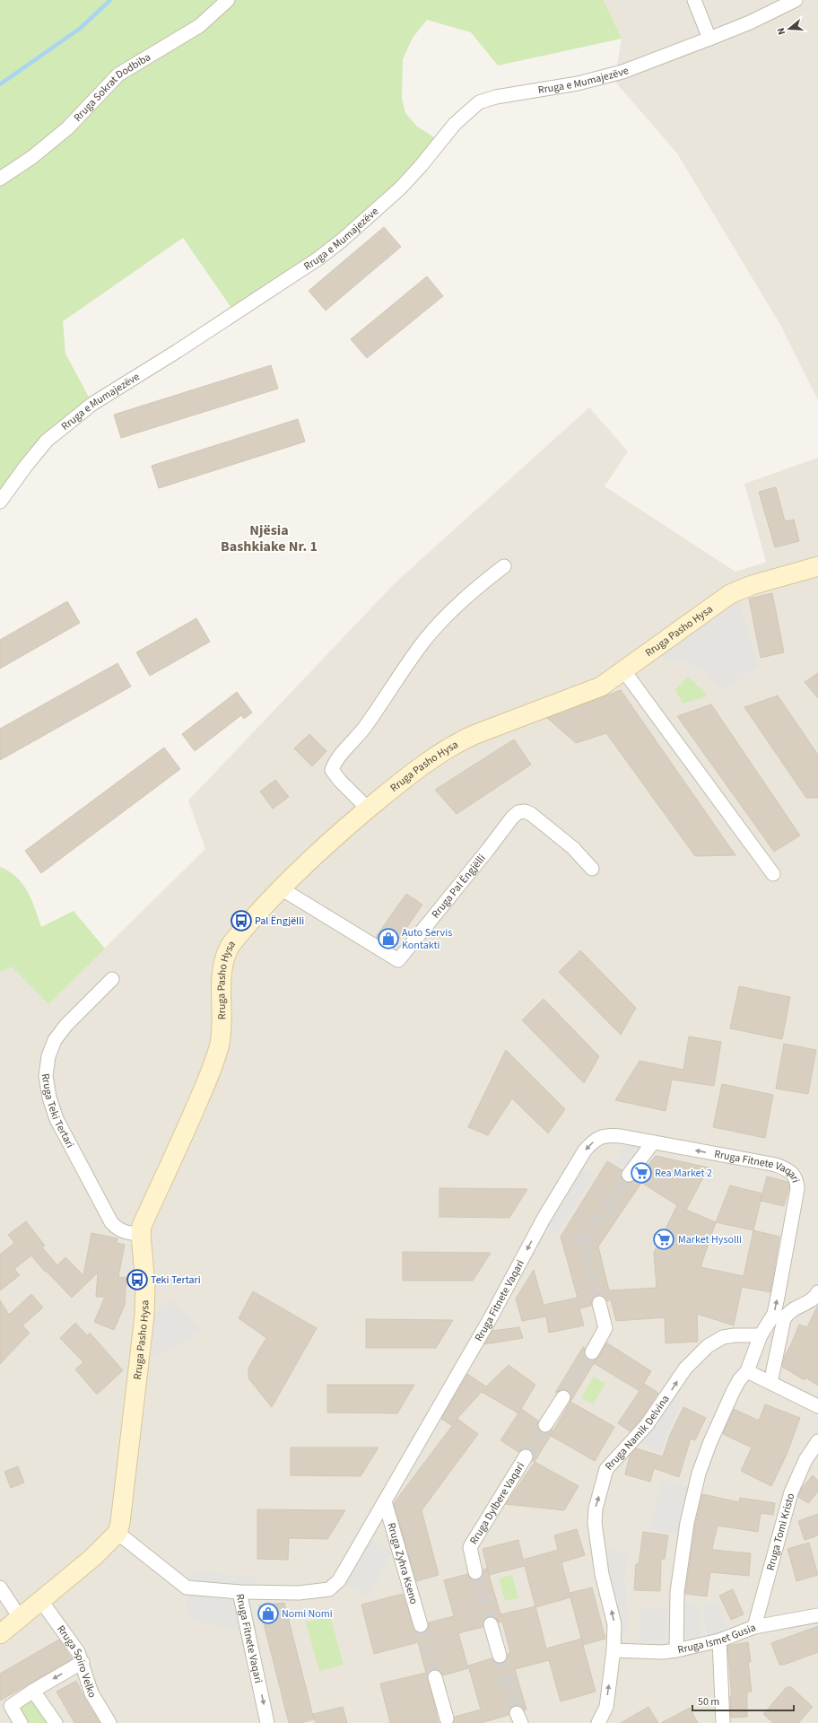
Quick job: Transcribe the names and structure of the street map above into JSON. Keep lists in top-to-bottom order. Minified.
{"streets":{"main road":["Rruga Pasho Hysa"],"street":["Rruga e Mumajezëve","Rruga Sokrat Dodbiba","Rruga Pal Ëngjëlli","Rruga Teki Tertari","Rruga Fitnete Vaqari","Rruga Namik Delvina","Rruga Dylbere Vaqari","Rruga Tomi Kristo","Rruga Zyhra Kseno","Rruga Ismet Gusia","Rruga Spiro Velko"]},"crossings":[["Rruga Pasho Hysa","Rruga Pal Ëngjëlli"],["Rruga Pasho Hysa","Rruga Teki Tertari"],["Rruga Fitnete Vaqari","Rruga Namik Delvina"],["Rruga Fitnete Vaqari","Rruga Zyhra Kseno"],["Rruga Namik Delvina","Rruga Ismet Gusia"],["Rruga Tomi Kristo","Rruga Ismet Gusia"]],"districts":["Njësia Bashkiake Nr. 1"],"places":{"bus stop":["Pal Ëngjëlli","Teki Tertari"],"shop":["Auto Servis Kontakti","Nomi Nomi"],"supermarket":["Rea Market 2","Market Hysolli"]},"scale_bar":"50 m","north":"left"}
